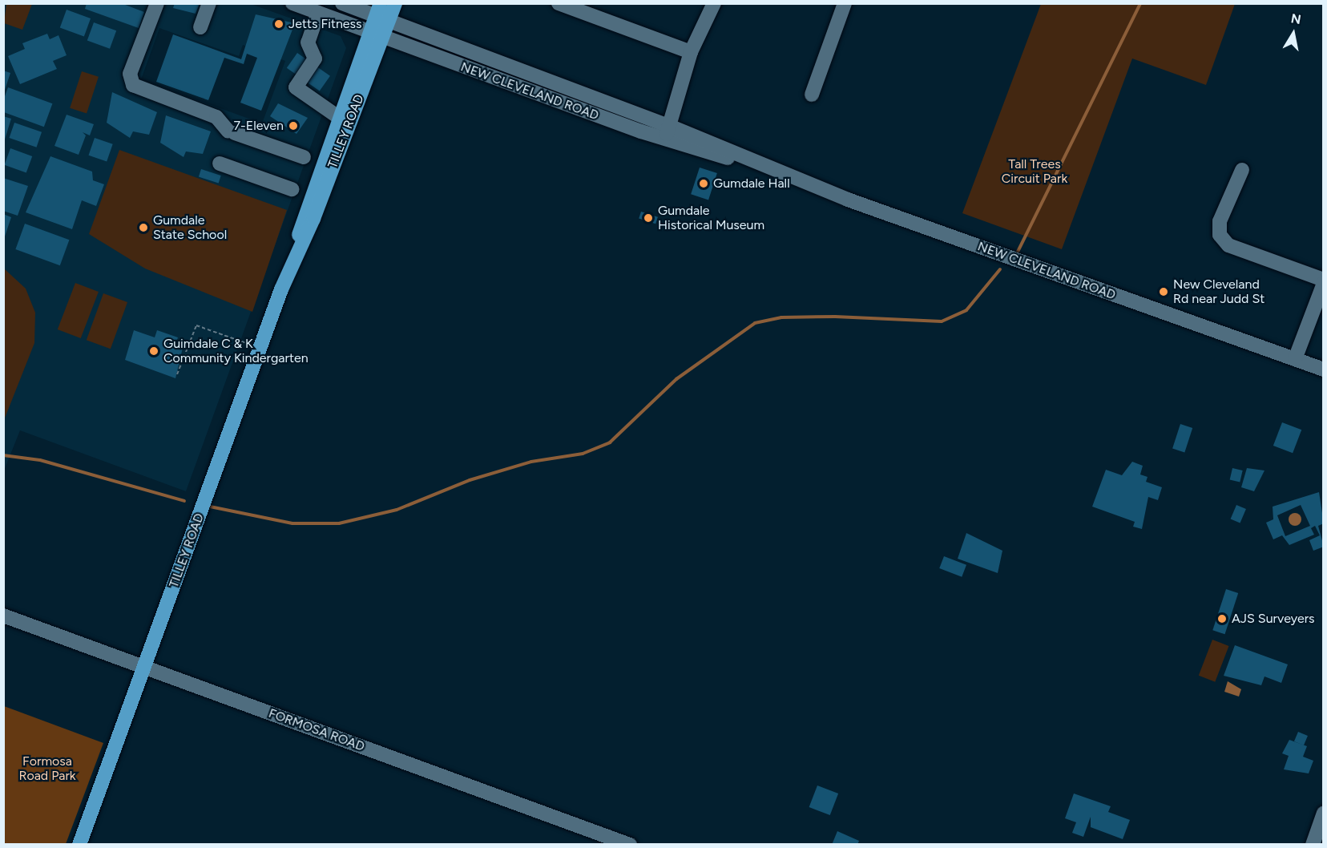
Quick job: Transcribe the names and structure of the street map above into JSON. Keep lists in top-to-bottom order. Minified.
{"streets":{"main road":["TILLEY ROAD"],"street":["NEW CLEVELAND ROAD","FORMOSA ROAD"]},"crossings":[["NEW CLEVELAND ROAD","TILLEY ROAD"],["TILLEY ROAD","FORMOSA ROAD"]],"parks":["Tall Trees Circuit Park","Formosa Road Park"],"places":["Jetts Fitness","7-Eleven","Gumdale Hall","Gumdale Historical Museum","Gumdale State School","New Cleveland Rd near Judd St","Guimdale C & K Community Kindergarten","AJS Surveyers"],"north":"top"}
